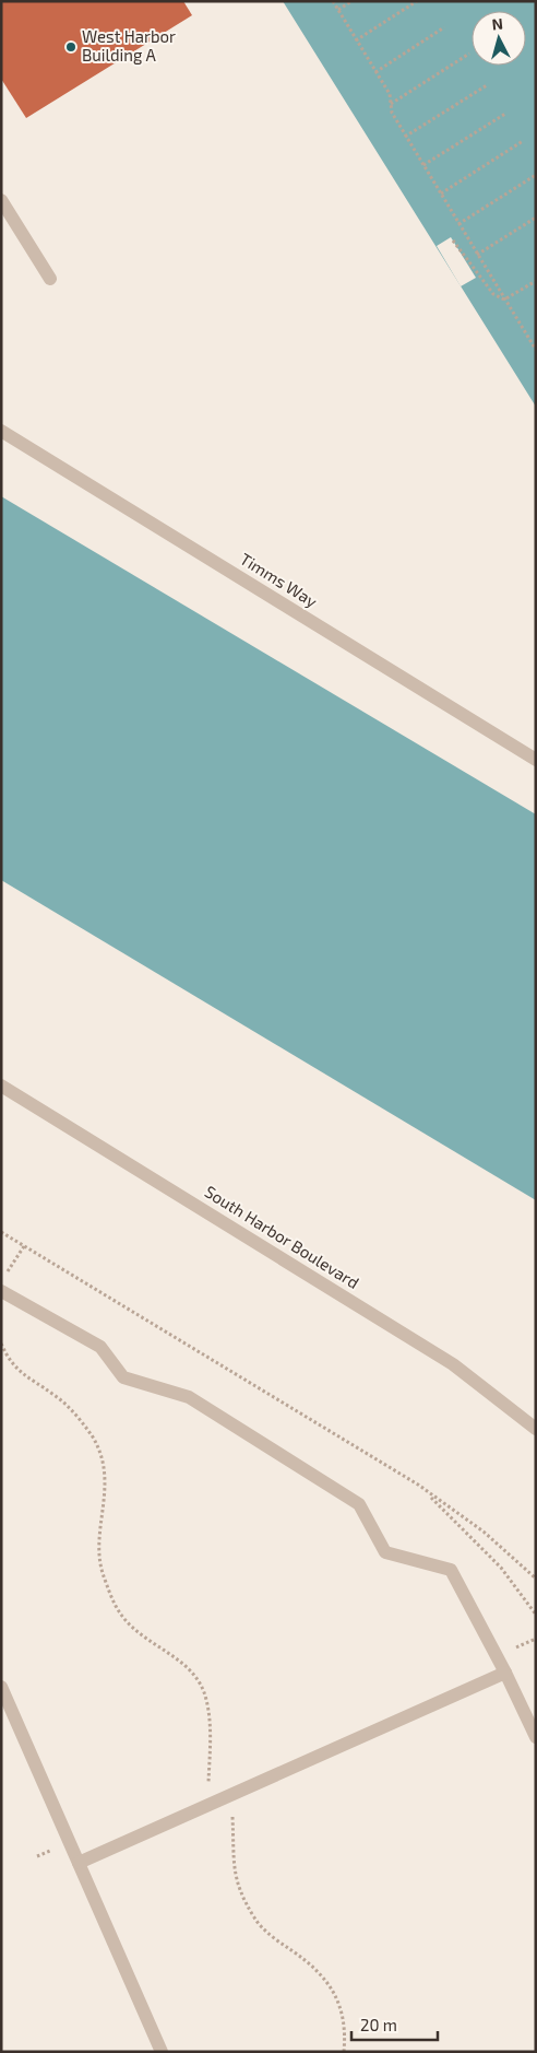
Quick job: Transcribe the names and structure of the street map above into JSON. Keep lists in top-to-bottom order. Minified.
{"streets":{"street":["Timms Way","South Harbor Boulevard"]},"places":["West Harbor Building A"],"scale_bar":"20 m","north":"top"}
